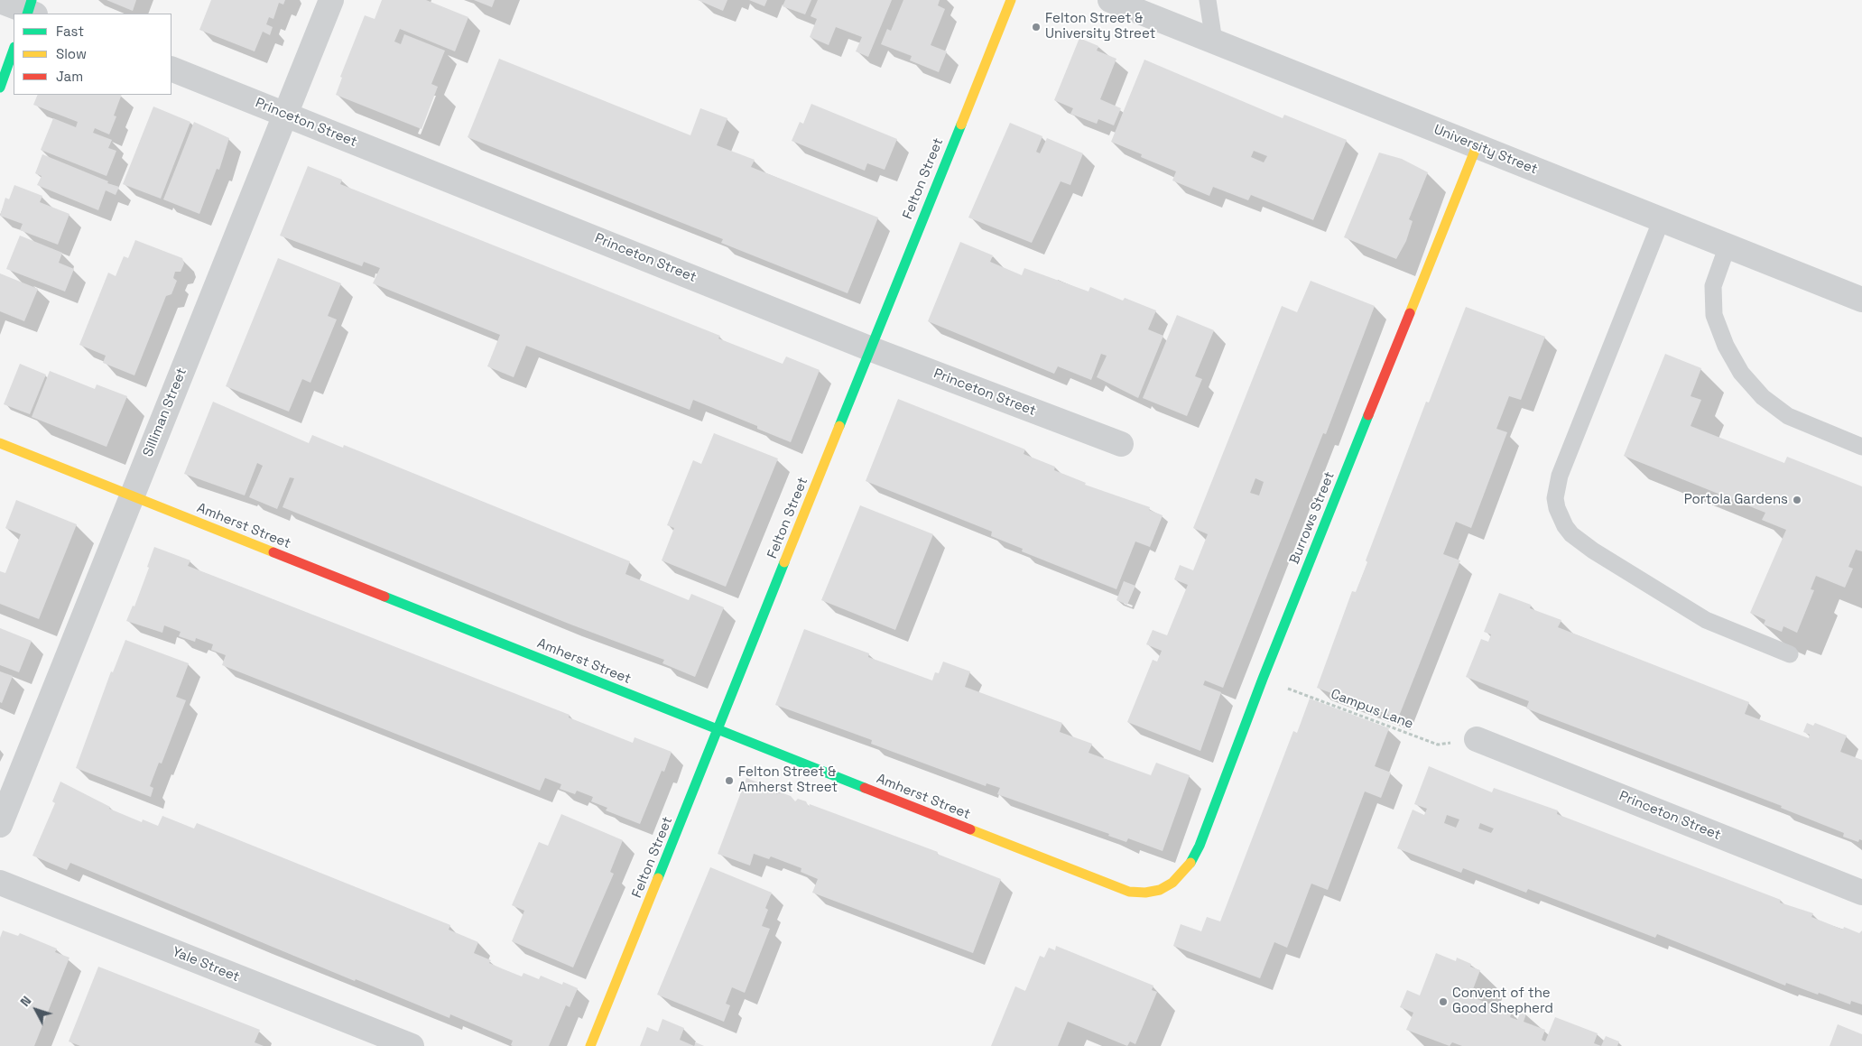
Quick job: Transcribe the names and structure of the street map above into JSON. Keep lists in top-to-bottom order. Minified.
{"streets":{"street":["Princeton Street","University Street","Felton Street","Silliman Street","Burrows Street","Amherst Street","Yale Street"],"path":["Campus Lane"]},"crossings":[["Princeton Street","Felton Street"],["Princeton Street","Silliman Street"],["Princeton Street","Campus Lane"],["University Street","Burrows Street"],["Felton Street","Amherst Street"],["Silliman Street","Amherst Street"],["Burrows Street","Amherst Street"],["Burrows Street","Campus Lane"]],"places":["Felton Street & University Street","Portola Gardens","Felton Street & Amherst Street","Convent of the Good Shepherd"],"legend":["Fast","Slow","Jam"],"north":"top left"}
